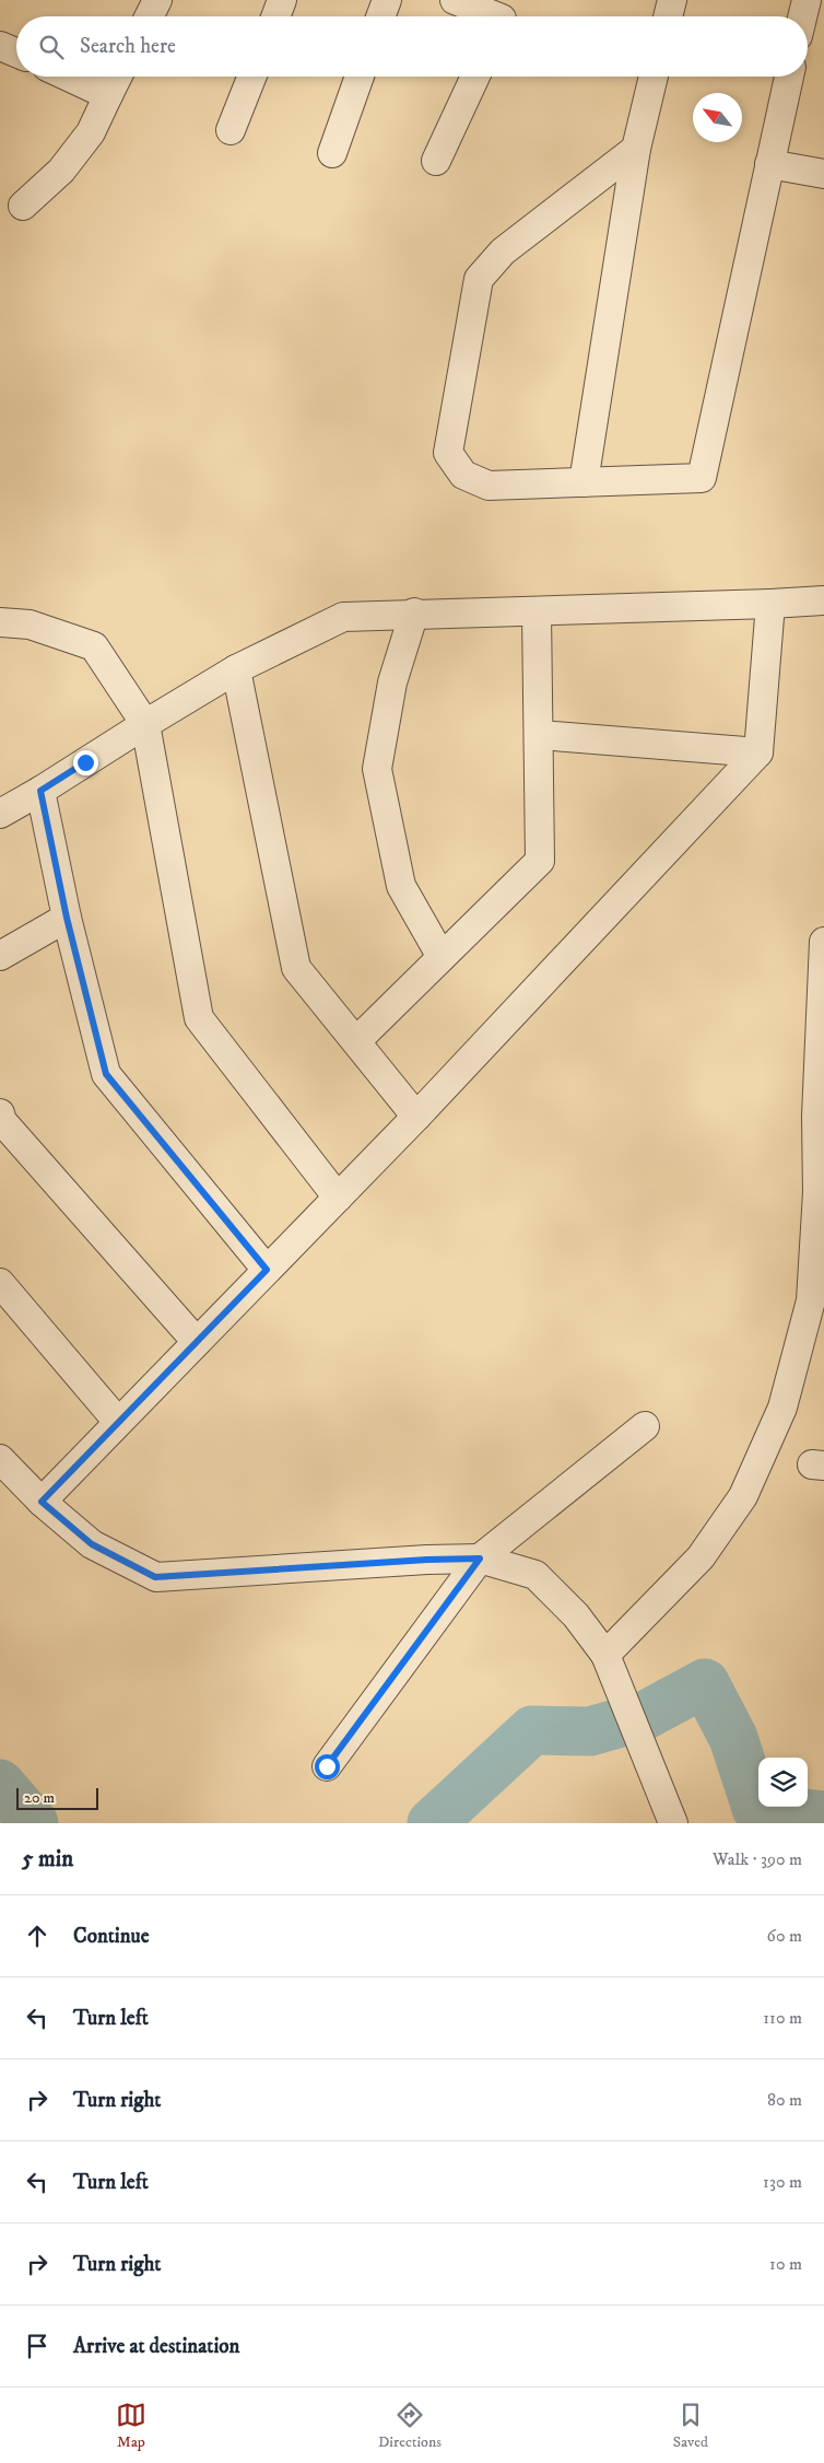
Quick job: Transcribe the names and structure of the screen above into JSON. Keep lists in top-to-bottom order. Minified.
{"scale_bar":"20 m","north":"top left","page":{"search":"Search here","scale":"20 m","heading":["5 min","Walk · 390 m"],"list":[["Continue","60 m"],["Turn left","110 m"],["Turn right","80 m"],["Turn left","130 m"],["Turn right","10 m"],"Arrive at destination"],"nav":["Map","Directions","Saved"]}}
